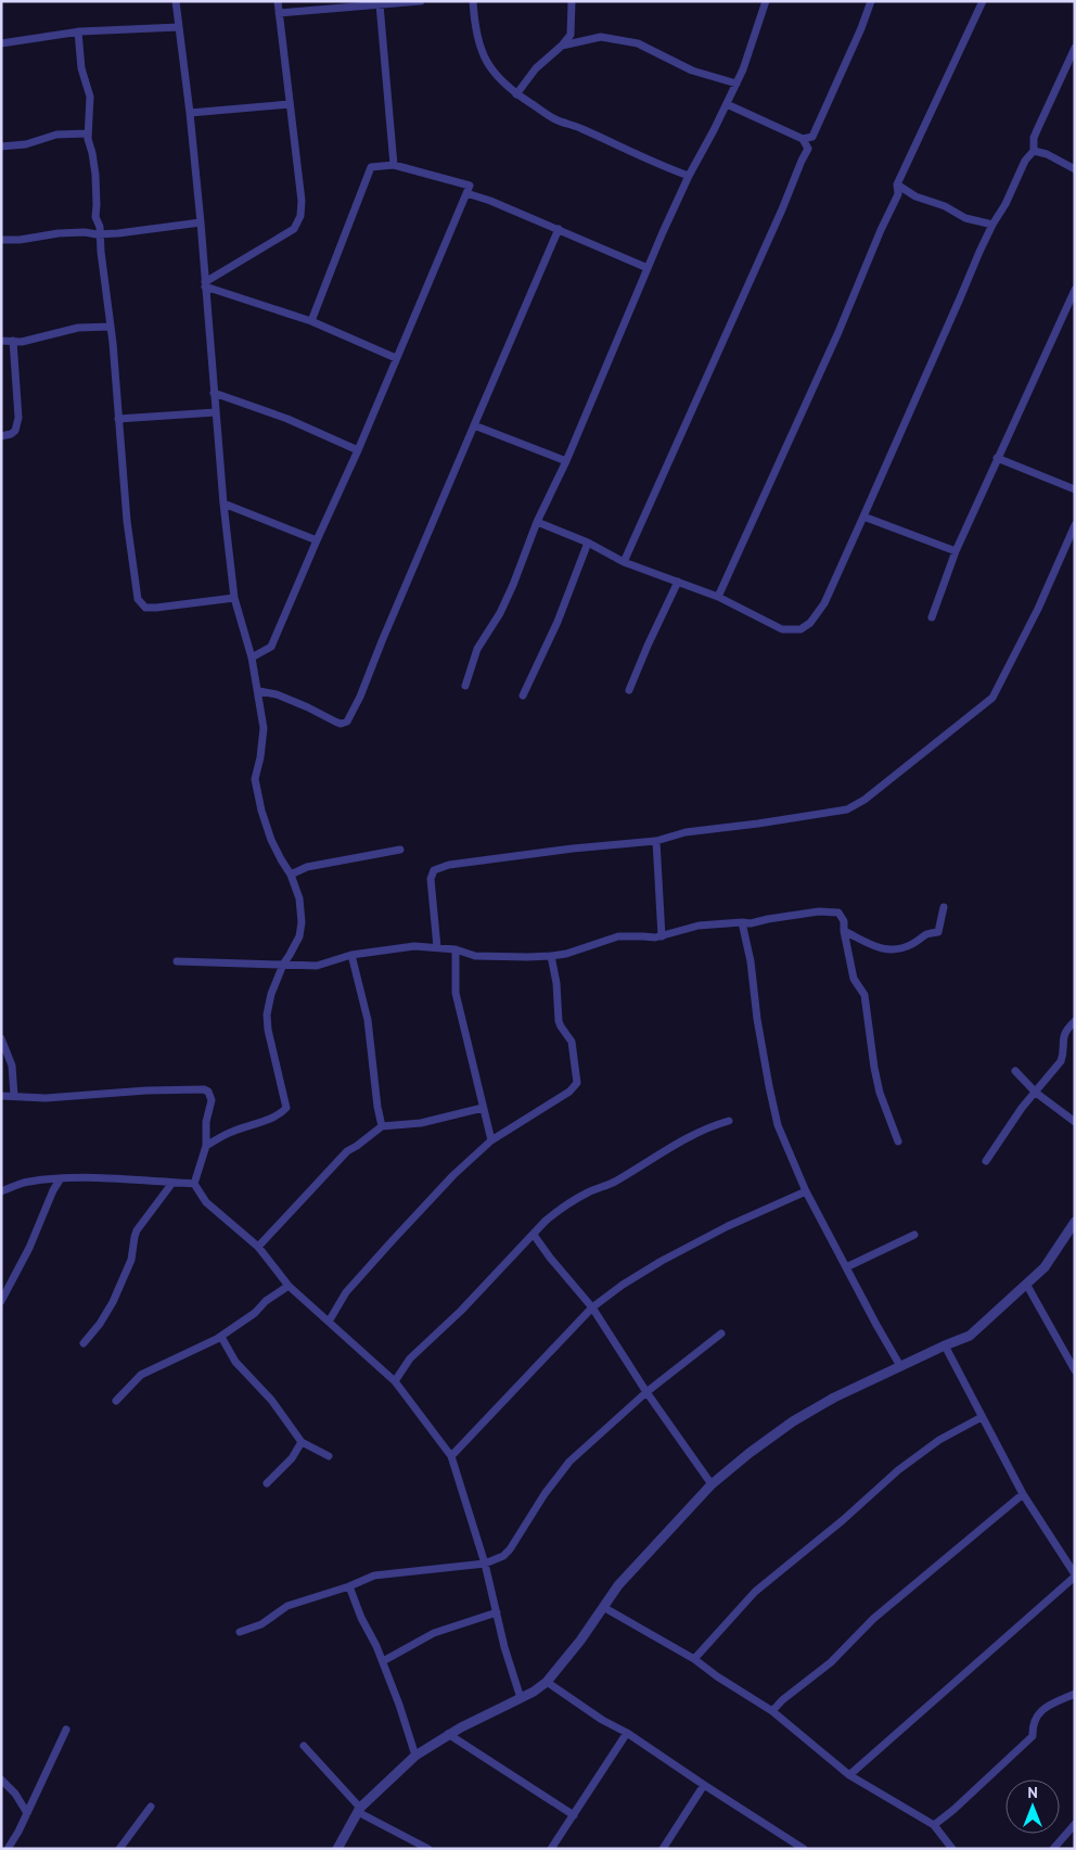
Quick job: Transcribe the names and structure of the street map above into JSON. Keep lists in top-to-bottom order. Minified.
{"north":"top"}
